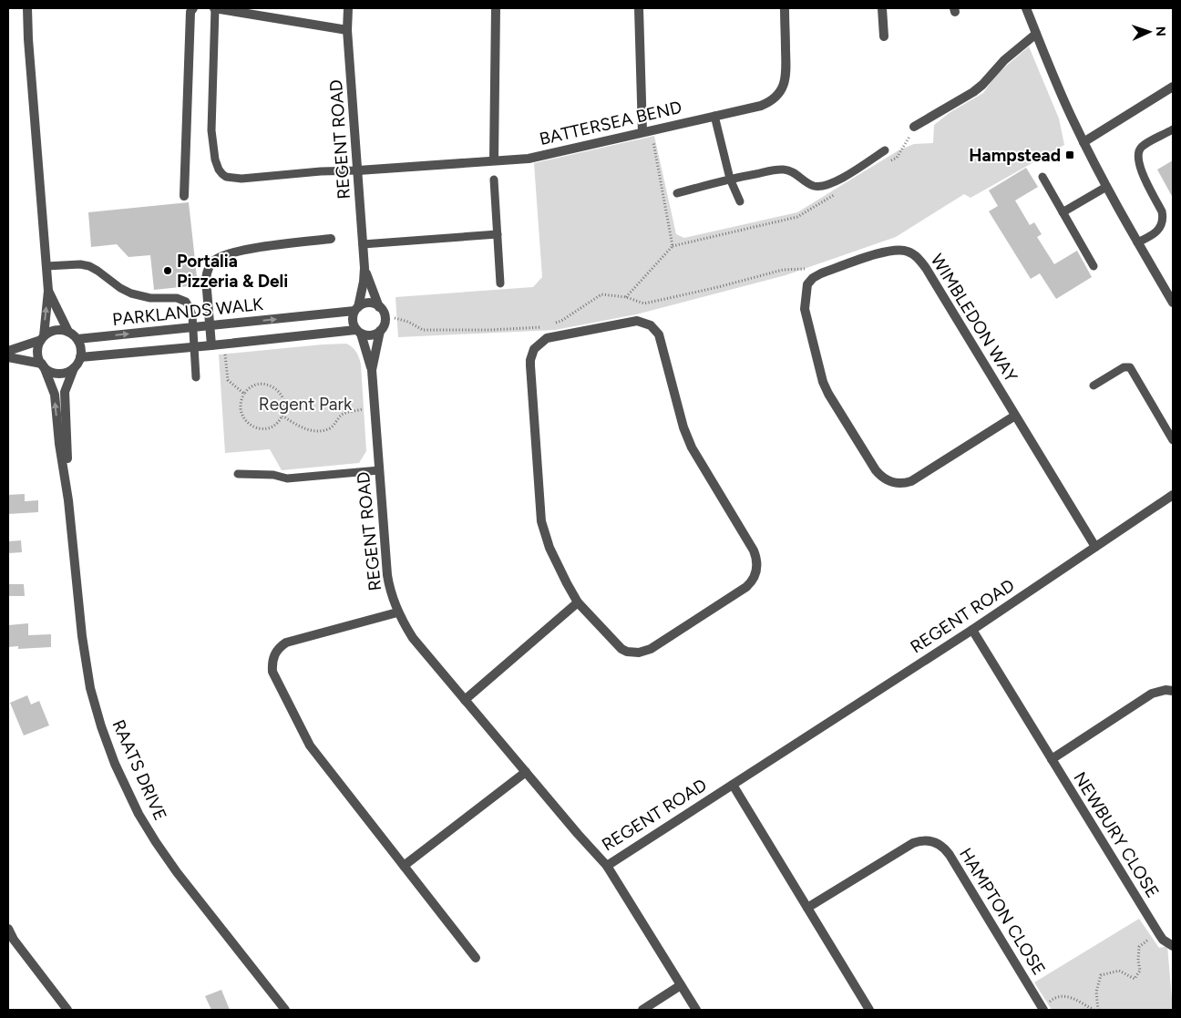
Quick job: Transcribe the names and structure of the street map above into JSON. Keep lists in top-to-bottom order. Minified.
{"streets":{"street":["BATTERSEA BEND","REGENT ROAD","PARKLANDS WALK","WIMBLEDON WAY","RAATS DRIVE","NEWBURY CLOSE","HAMPTON CLOSE"]},"crossings":[["BATTERSEA BEND","REGENT ROAD"],["REGENT ROAD","PARKLANDS WALK"],["REGENT ROAD","WIMBLEDON WAY"],["REGENT ROAD","NEWBURY CLOSE"],["PARKLANDS WALK","RAATS DRIVE"]],"parks":["Regent Park"],"places":{"transit":["Hampstead"],"other":["Portalia Pizzeria & Deli"]},"north":"right"}
